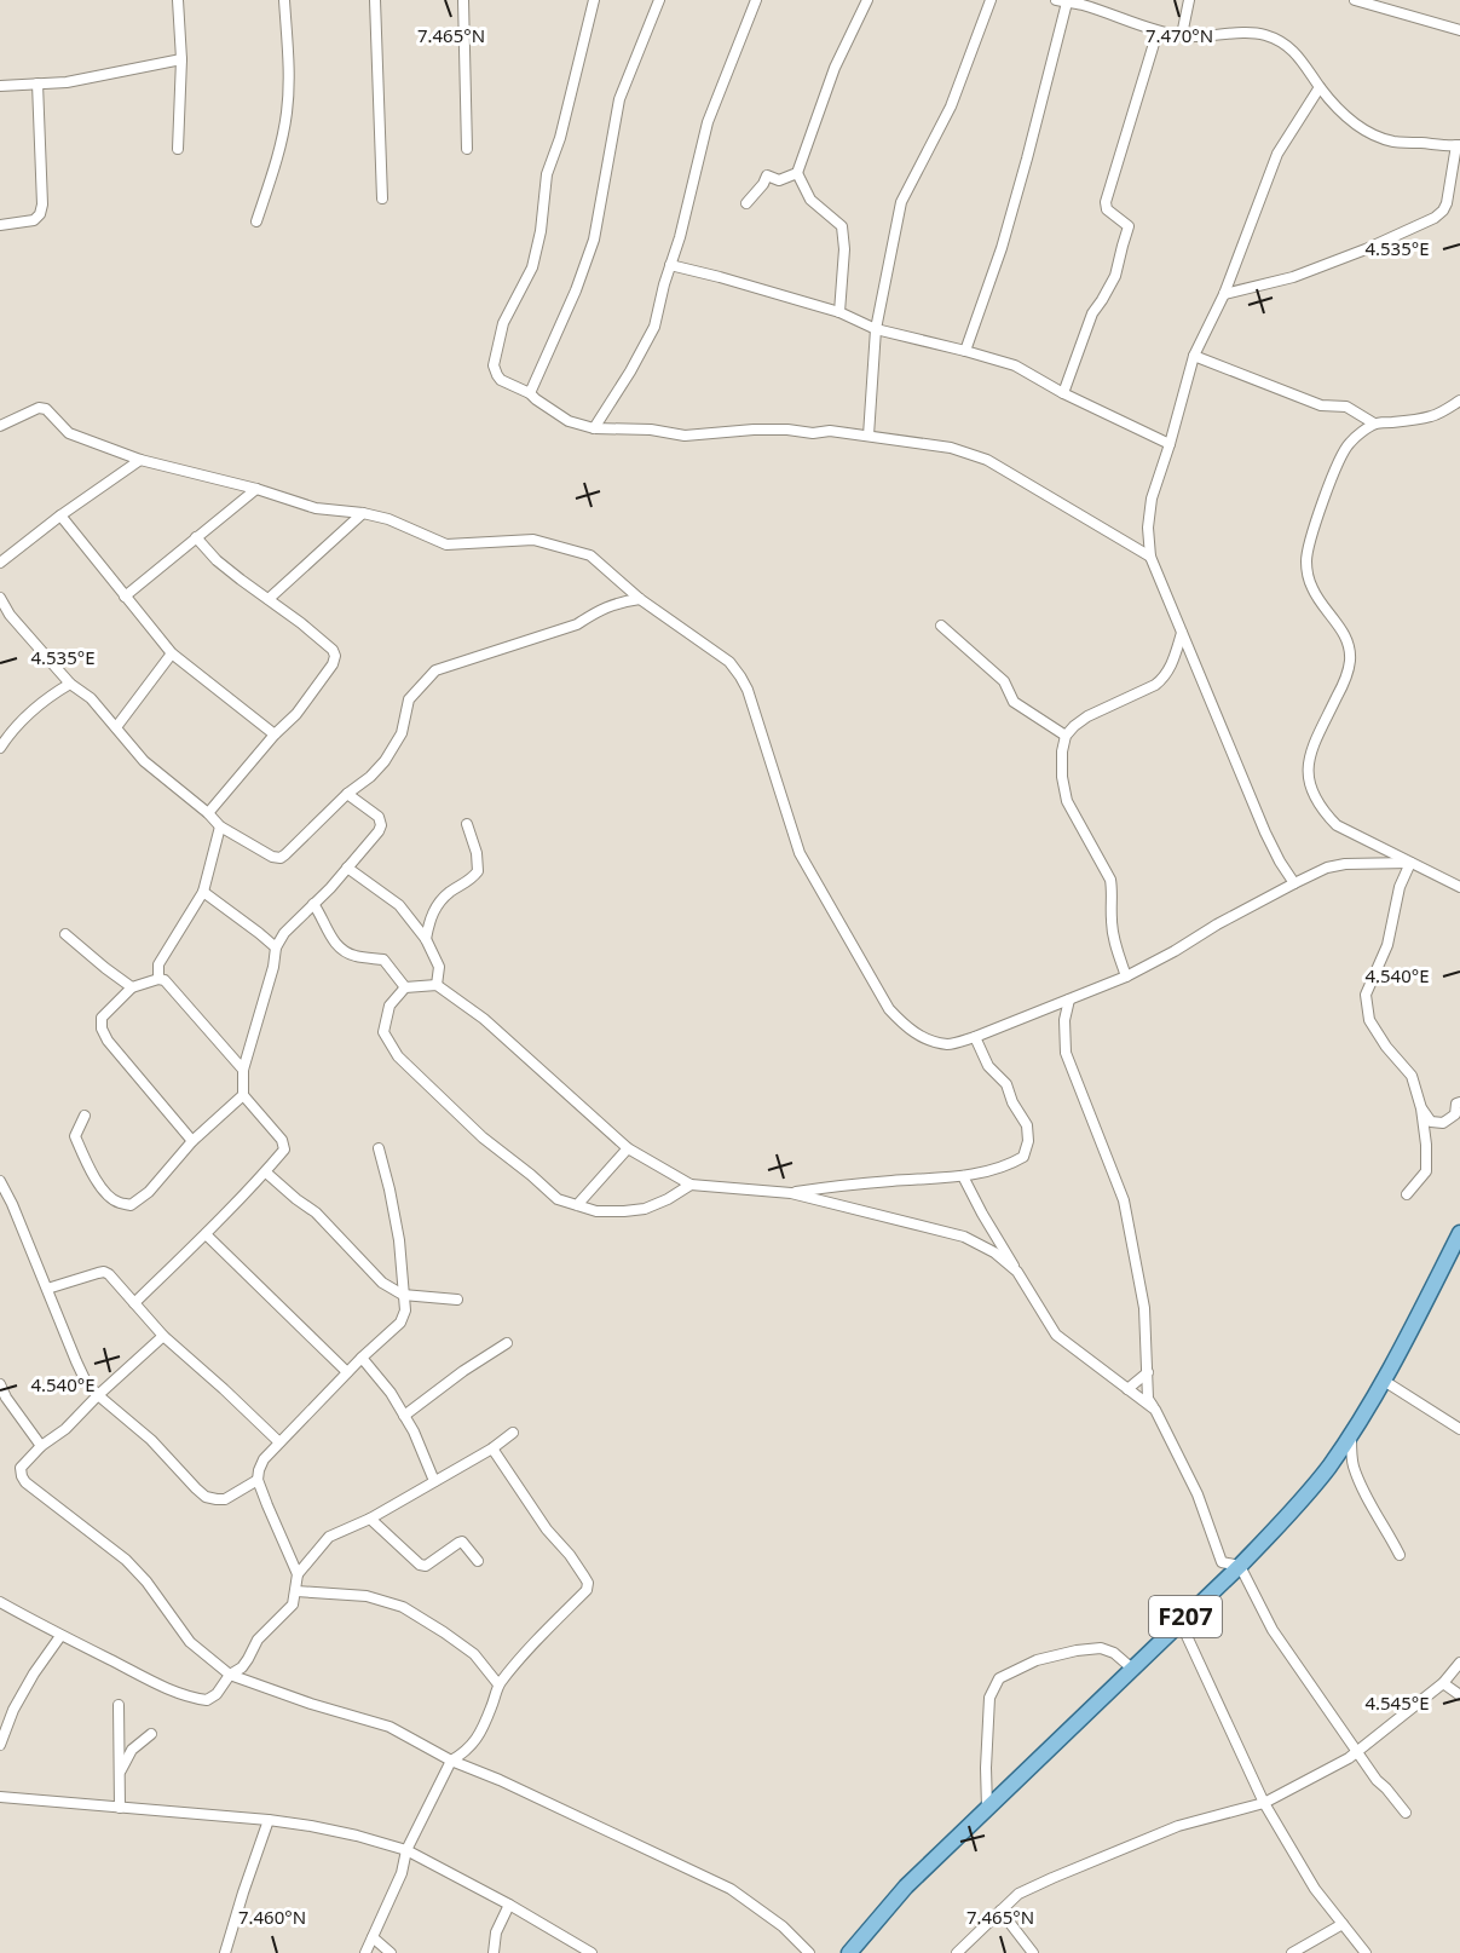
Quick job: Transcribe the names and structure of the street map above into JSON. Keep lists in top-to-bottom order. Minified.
{"streets":{"main road":["F207"]},"coordinates":["7.465°N","7.470°N","4.535°E","4.540°E","4.545°E","7.460°N"]}
